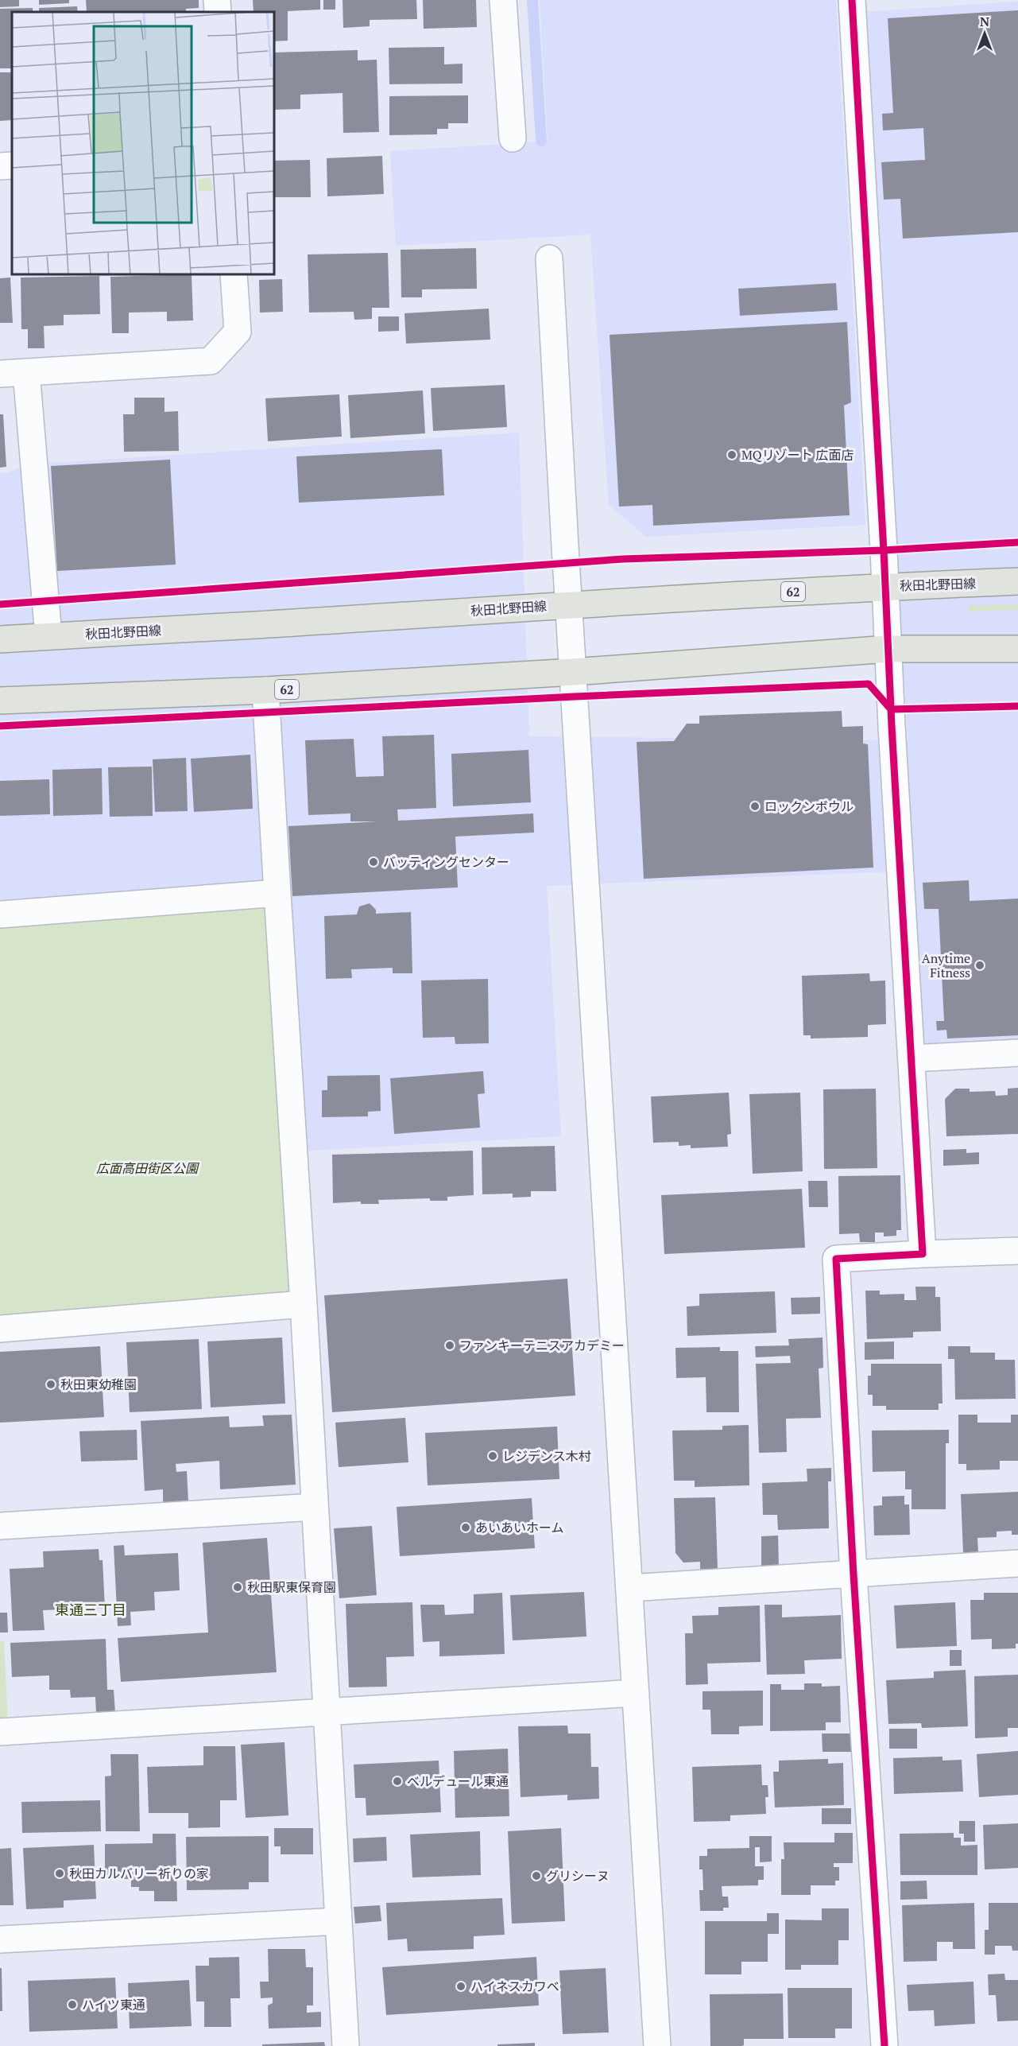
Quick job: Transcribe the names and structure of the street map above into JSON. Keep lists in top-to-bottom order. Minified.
{"streets":{"main road":["秋田北野田線","62"]},"districts":["東通三丁目"],"parks":["広面高田街区公園"],"places":["MQリゾート 広面店","ロックンボウル","バッティングセンター","Anytime Fitness","ファンキーテニスアカデミー","秋田東幼稚園","レジデンス木村","あいあいホーム","秋田駅東保育園","ベルデュール東通","秋田カルバリー祈りの家","グリシーヌ","ハイネスカワベ","ハイツ東通"],"north":"top"}
